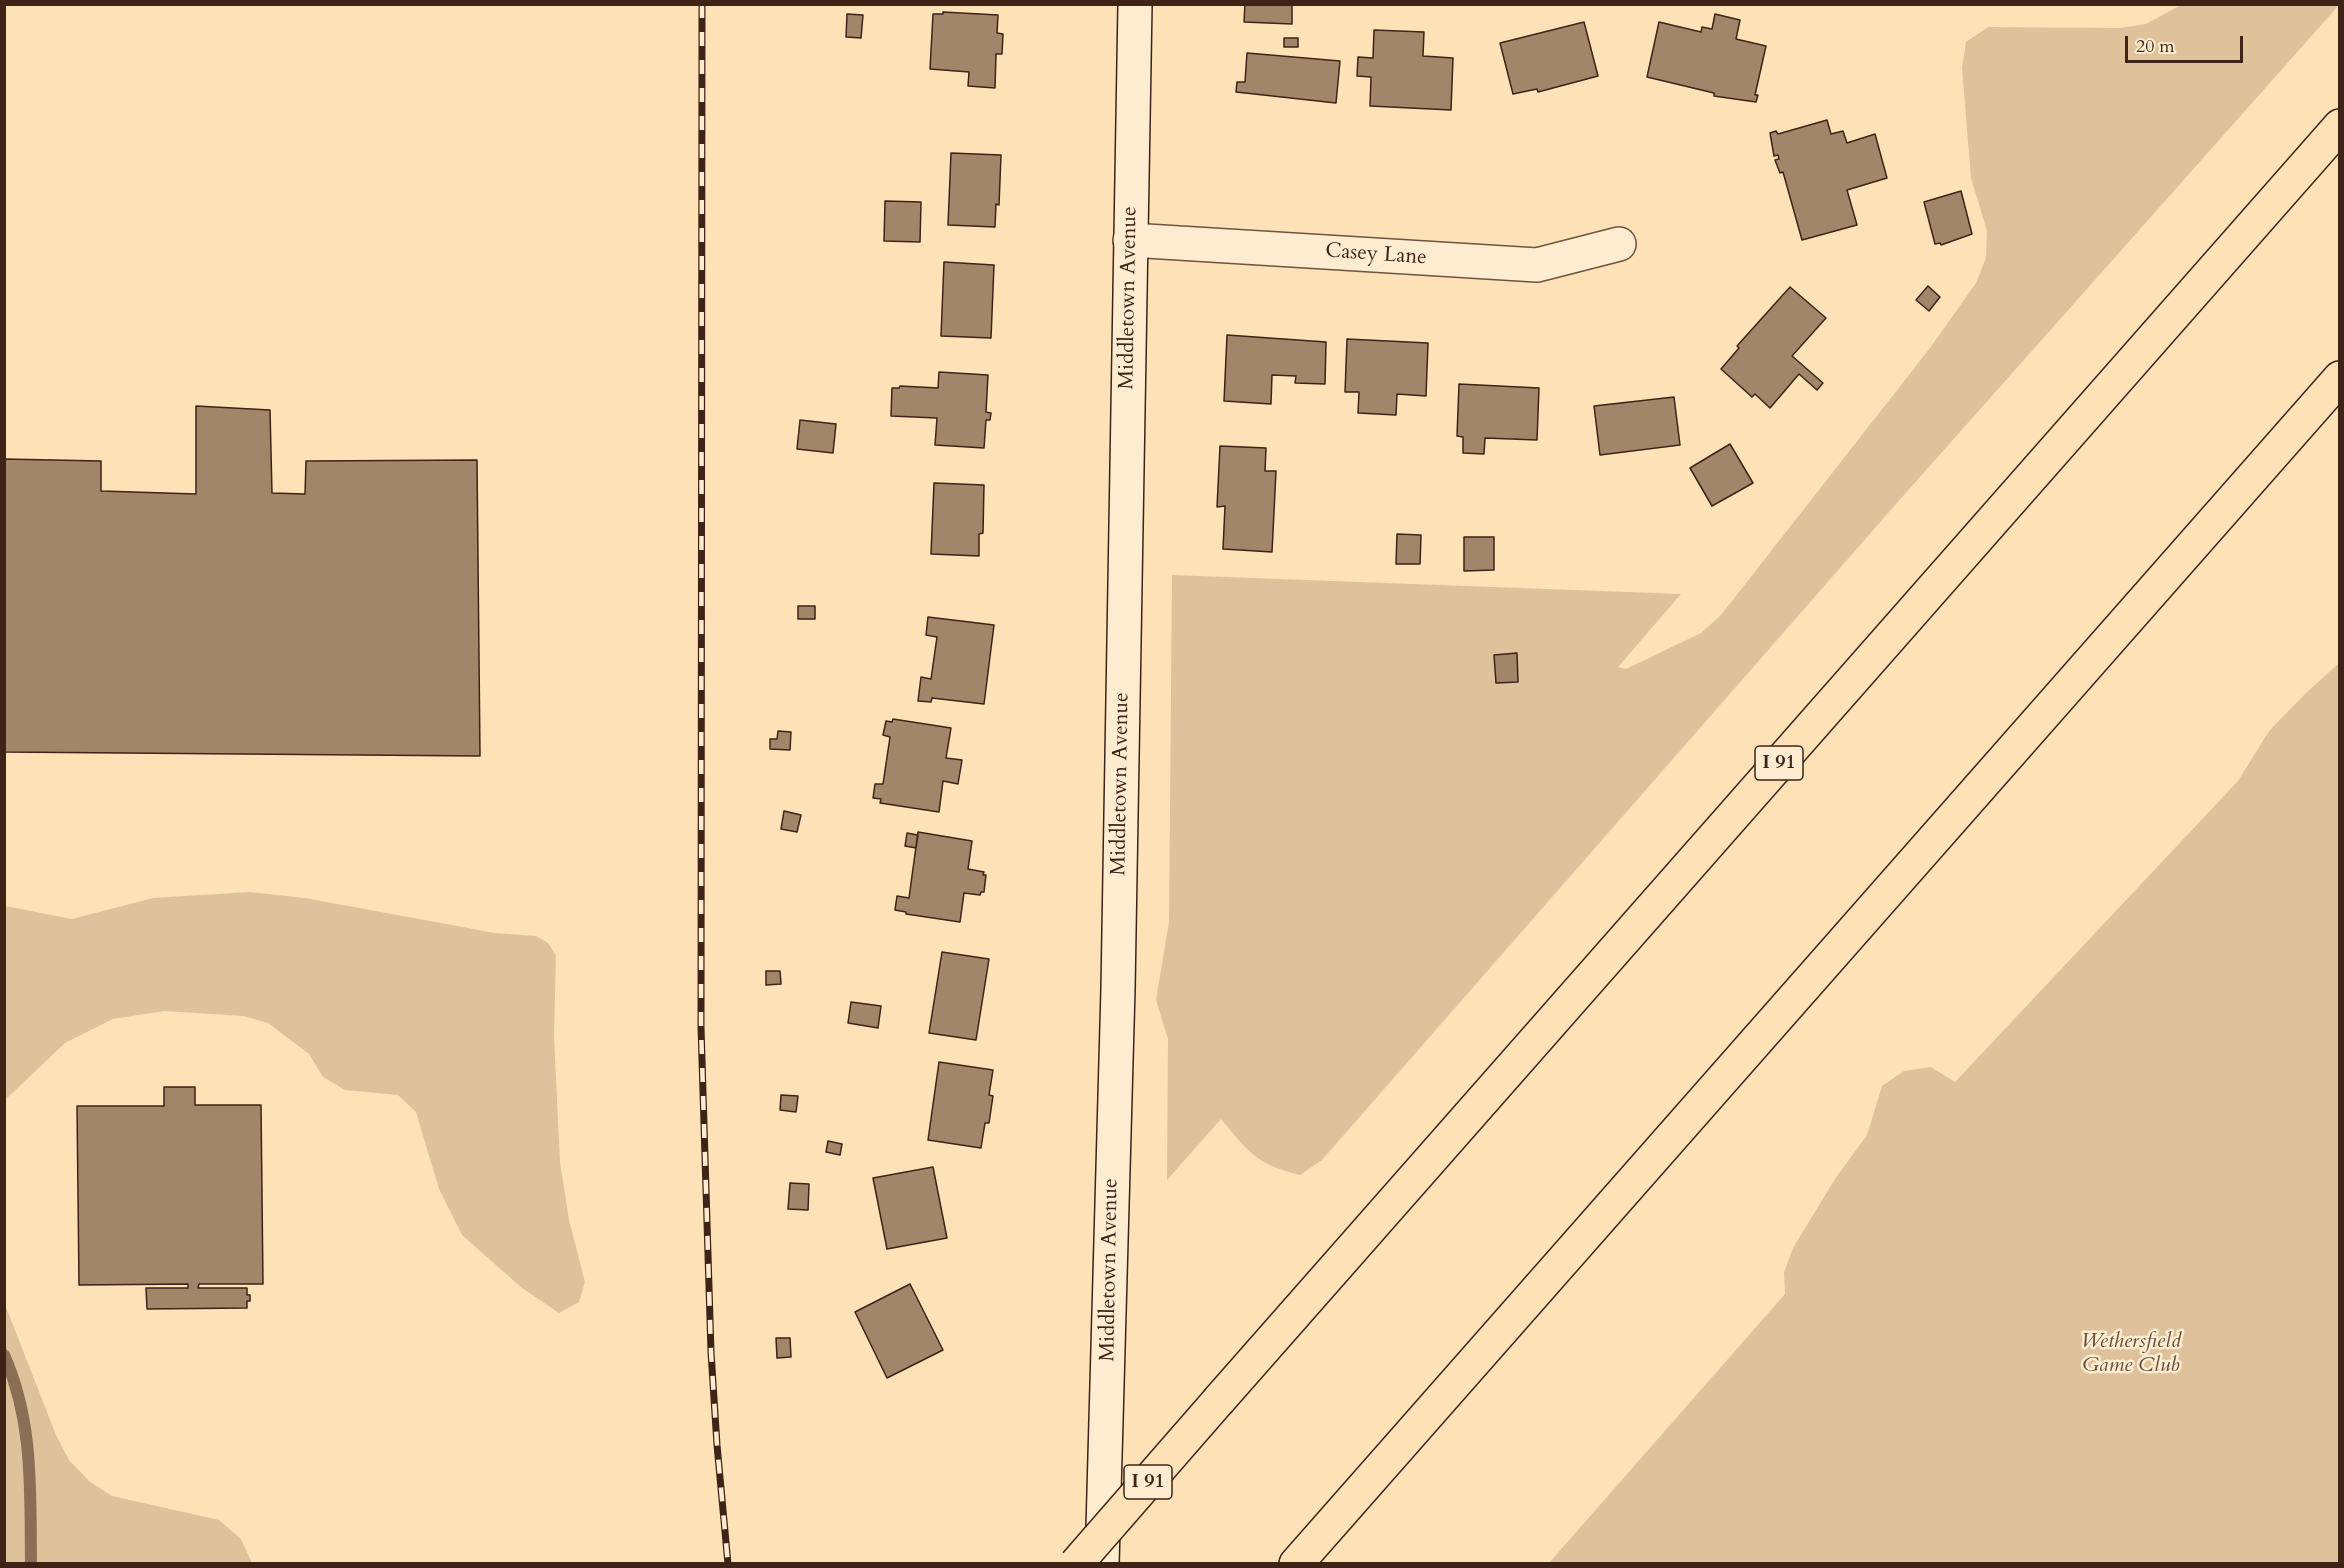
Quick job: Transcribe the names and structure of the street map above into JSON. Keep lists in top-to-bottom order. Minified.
{"streets":{"highway":["I 91"],"street":["Casey Lane","Middletown Avenue"]},"crossings":[["Casey Lane","Middletown Avenue"]],"parks":["Wethersfield Game Club"],"scale_bar":"20 m"}
